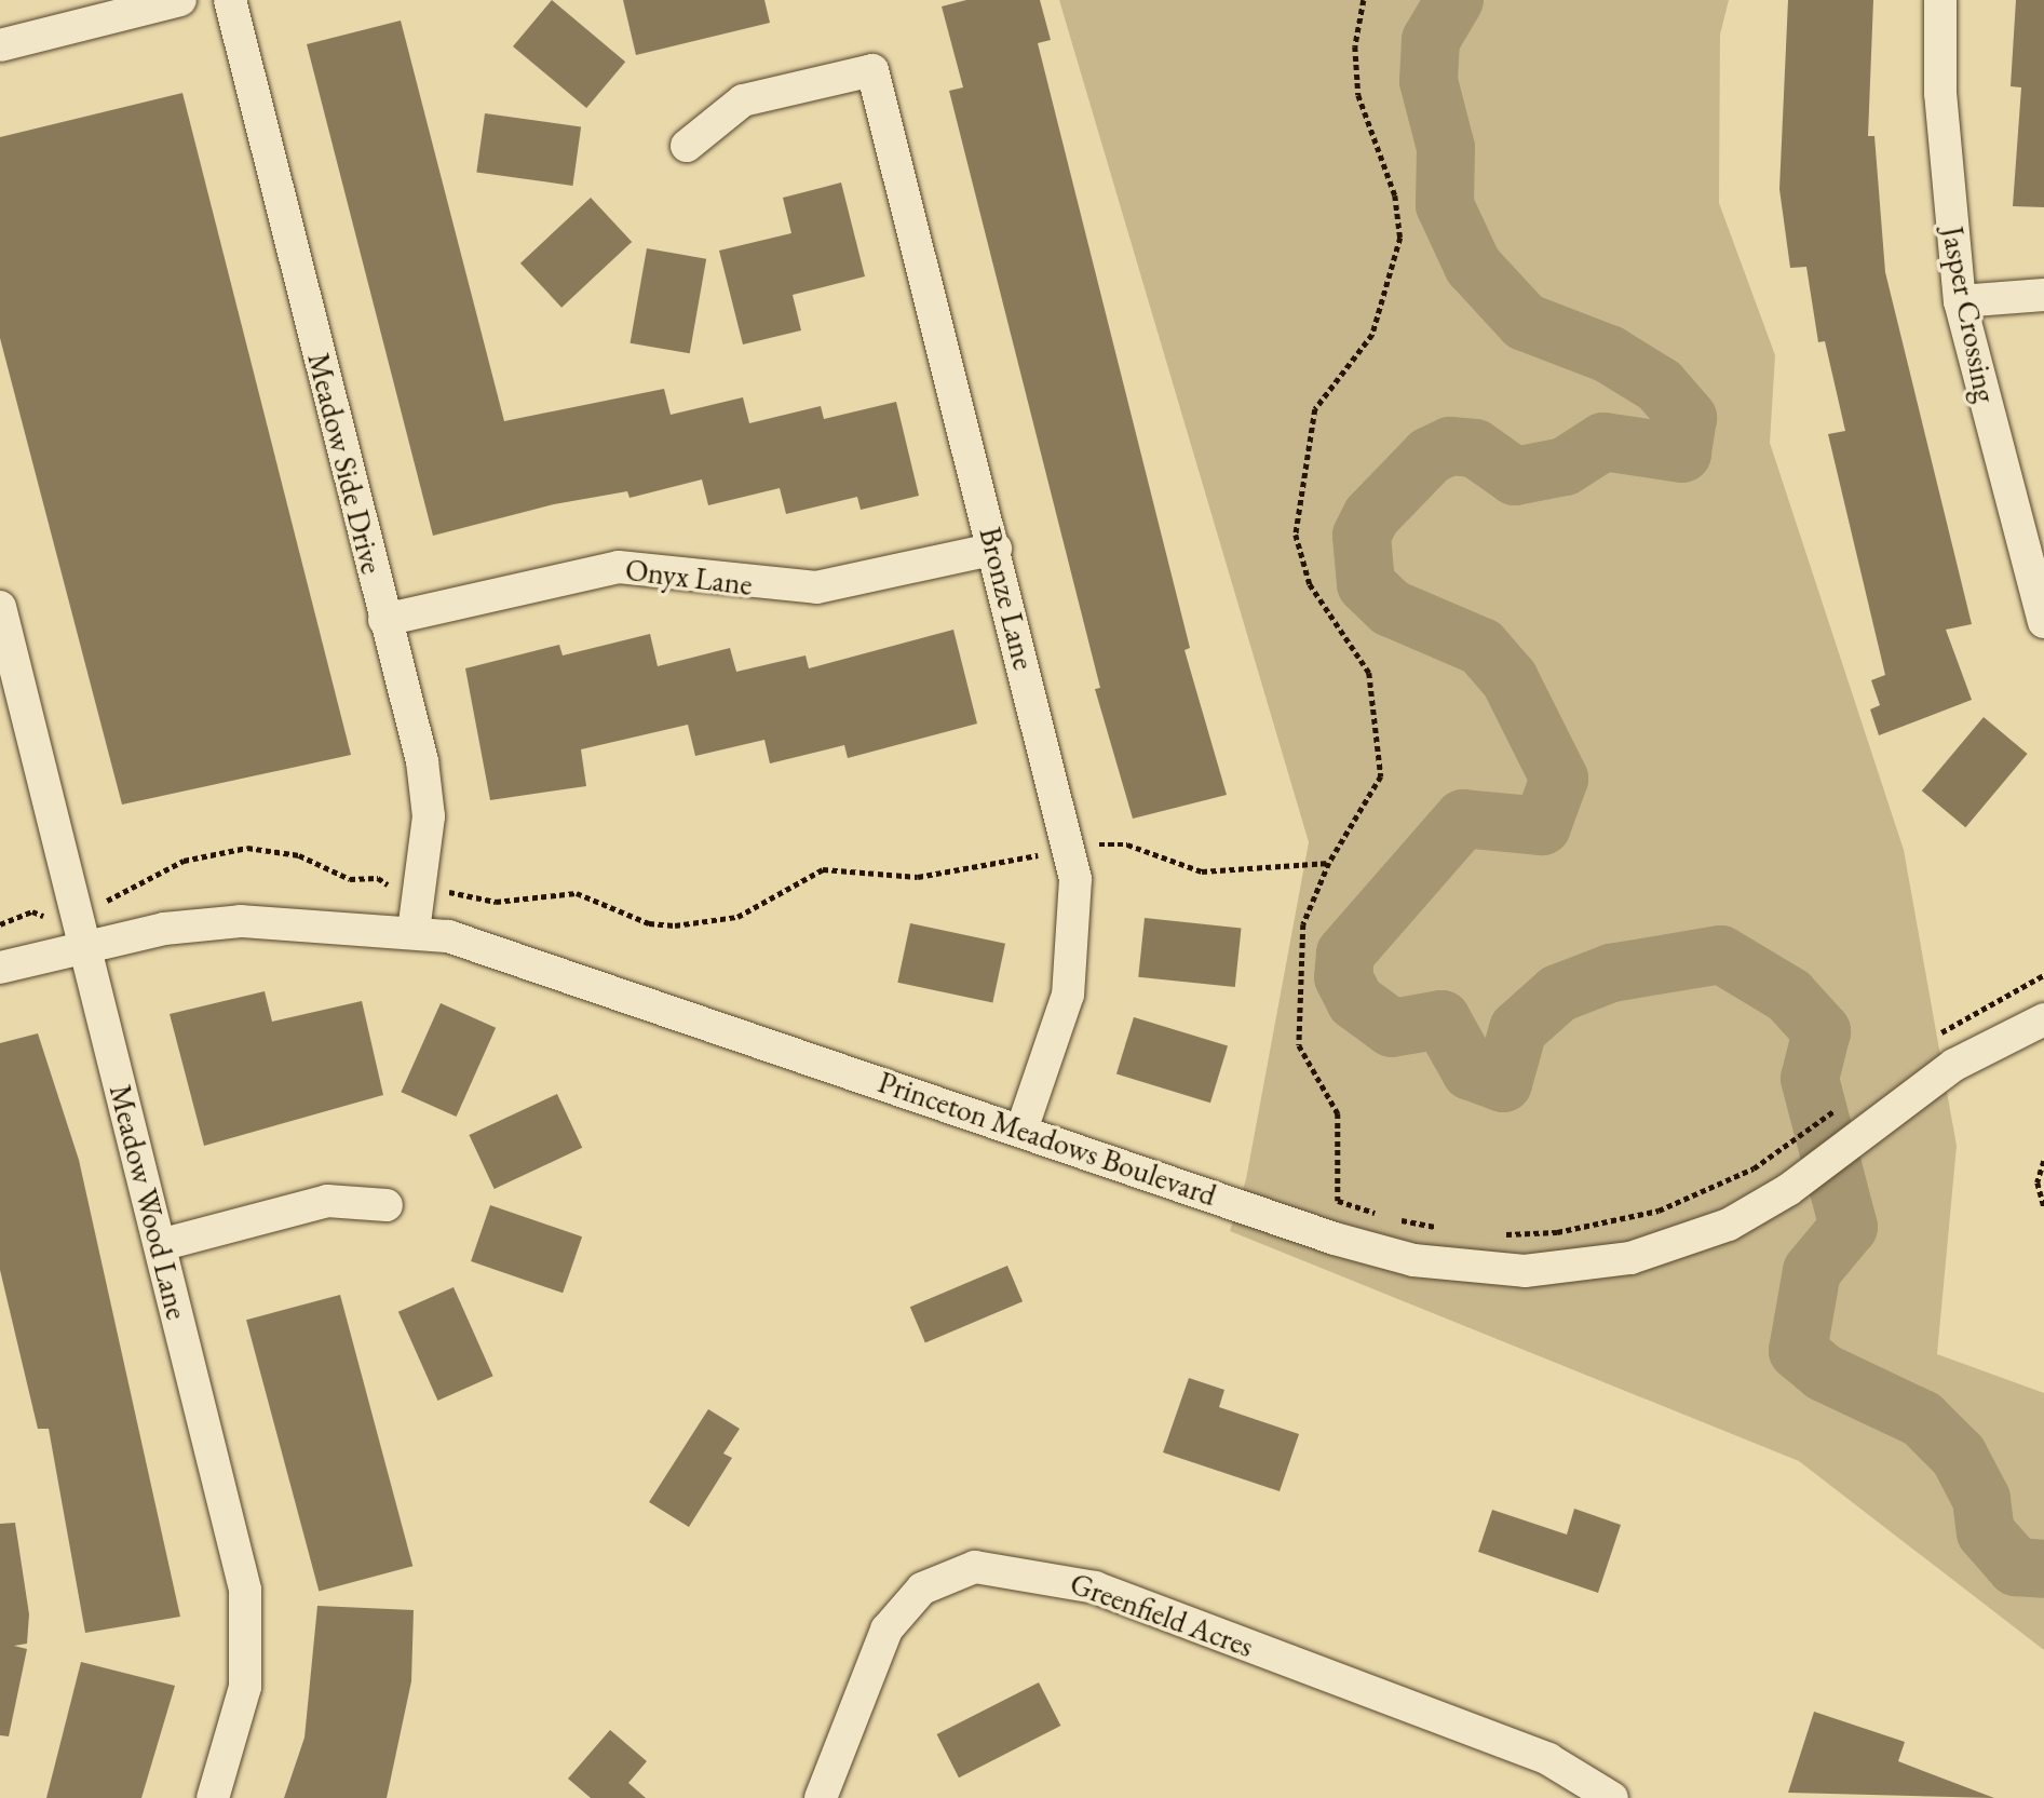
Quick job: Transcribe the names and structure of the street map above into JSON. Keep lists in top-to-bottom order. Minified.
{"streets":{"street":["Jasper Crossing","Meadow Side Drive","Onyx Lane","Bronze Lane","Princeton Meadows Boulevard","Meadow Wood Lane","Greenfield Acres"]},"crossings":[["Meadow Side Drive","Onyx Lane"],["Meadow Side Drive","Princeton Meadows Boulevard"],["Onyx Lane","Bronze Lane"],["Bronze Lane","Princeton Meadows Boulevard"],["Princeton Meadows Boulevard","Meadow Wood Lane"]]}
